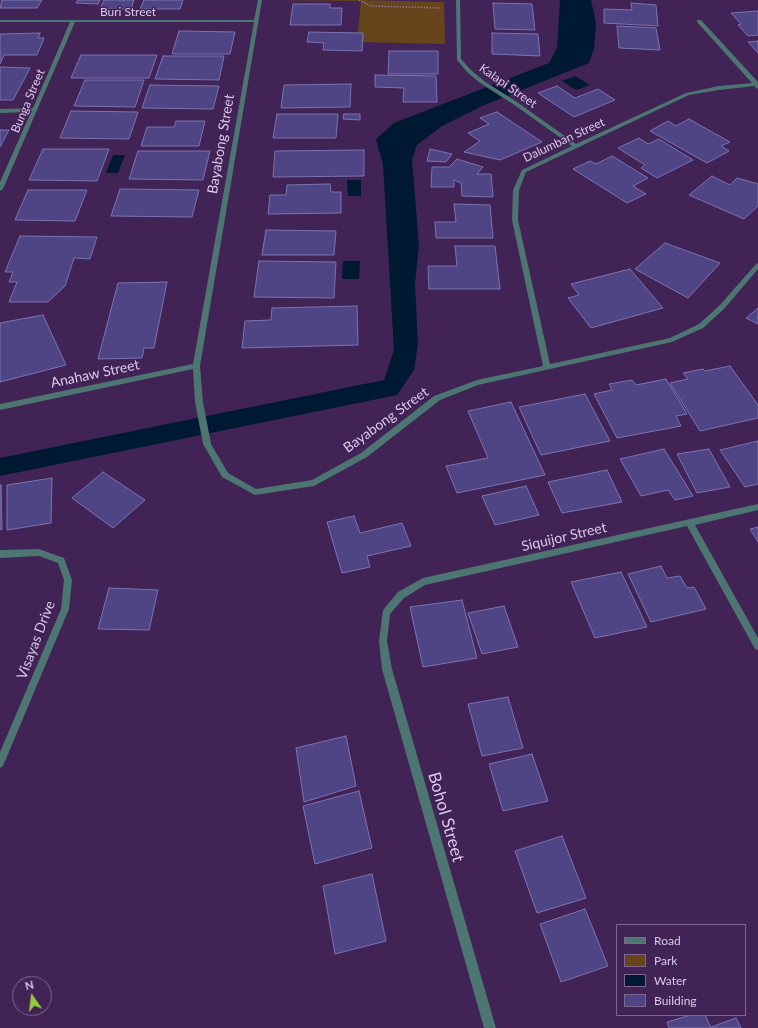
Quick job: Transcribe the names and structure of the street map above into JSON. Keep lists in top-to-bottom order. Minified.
{"streets":{"street":["Buri Street","Kalapi Street","Bunga Street","Dalumban Street","Bayabong Street","Anahaw Street","Siquijor Street","Visayas Drive","Bohol Street"]},"crossings":[["Buri Street","Bunga Street"],["Buri Street","Bayabong Street"],["Kalapi Street","Dalumban Street"],["Dalumban Street","Bayabong Street"],["Bayabong Street","Anahaw Street"],["Siquijor Street","Bohol Street"]],"legend":["Road","Park","Water","Building"],"north":"top"}
